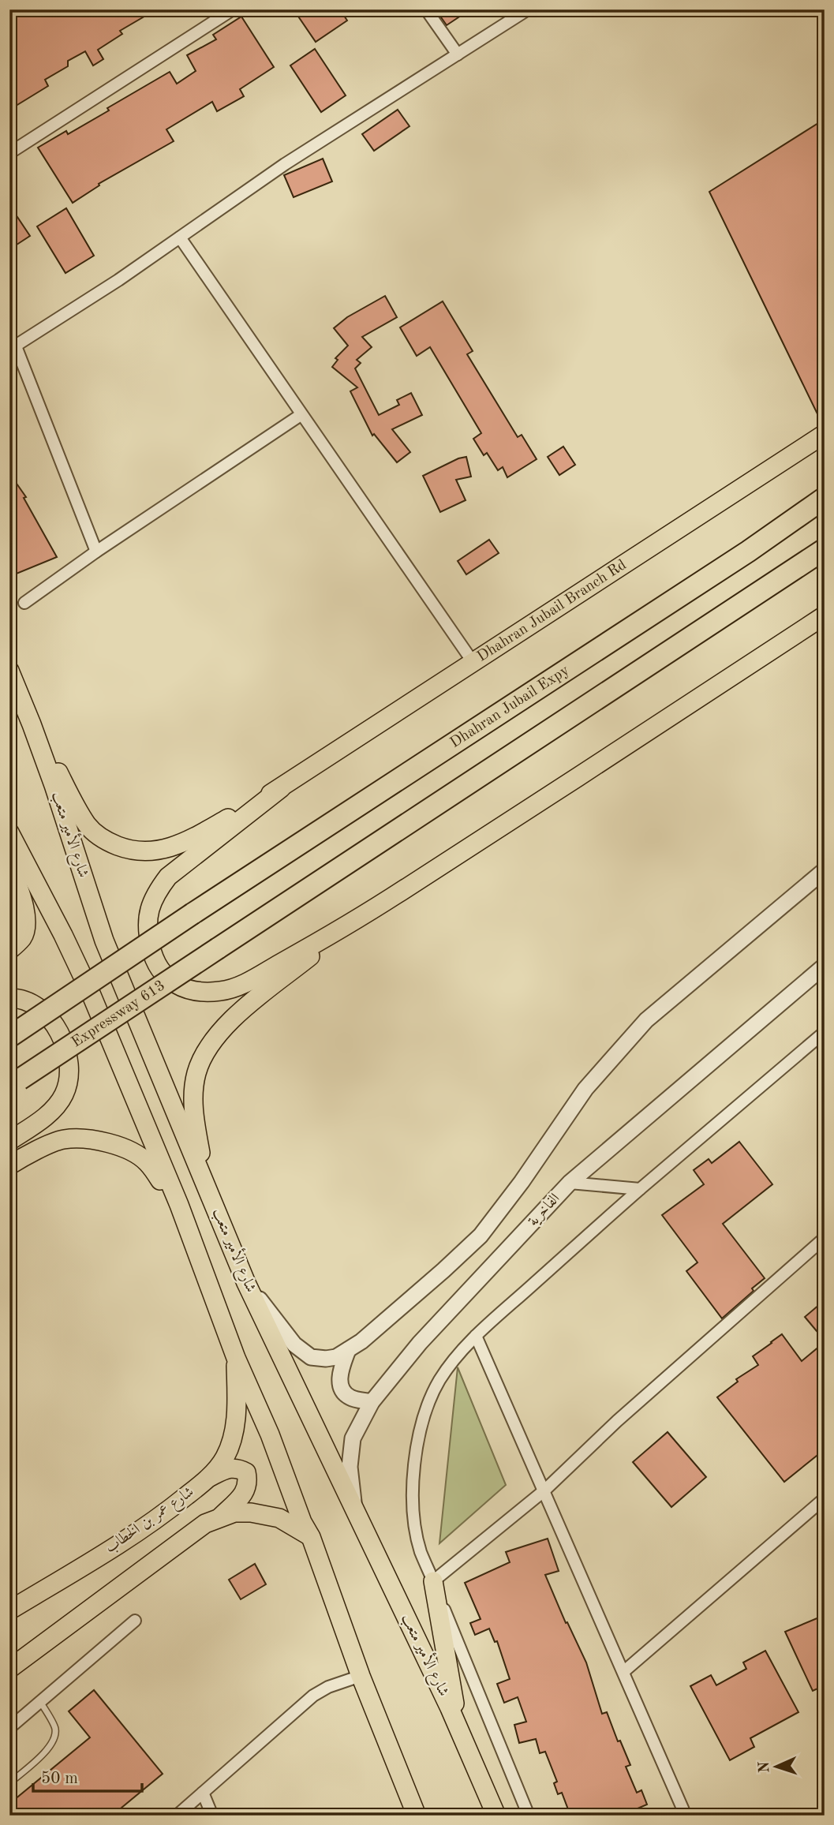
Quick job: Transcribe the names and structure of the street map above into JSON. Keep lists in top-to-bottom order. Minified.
{"streets":{"highway":["Dhahran Jubail Expy","Expressway 613"],"main road":["Dhahran Jubail Branch Rd","شارع الأمير متعب","شارع عمر بن الخطاب"],"street":["الفاخرية"]},"crossings":[["شارع الأمير متعب","الفاخرية"]],"scale_bar":"50 m","north":"left"}
